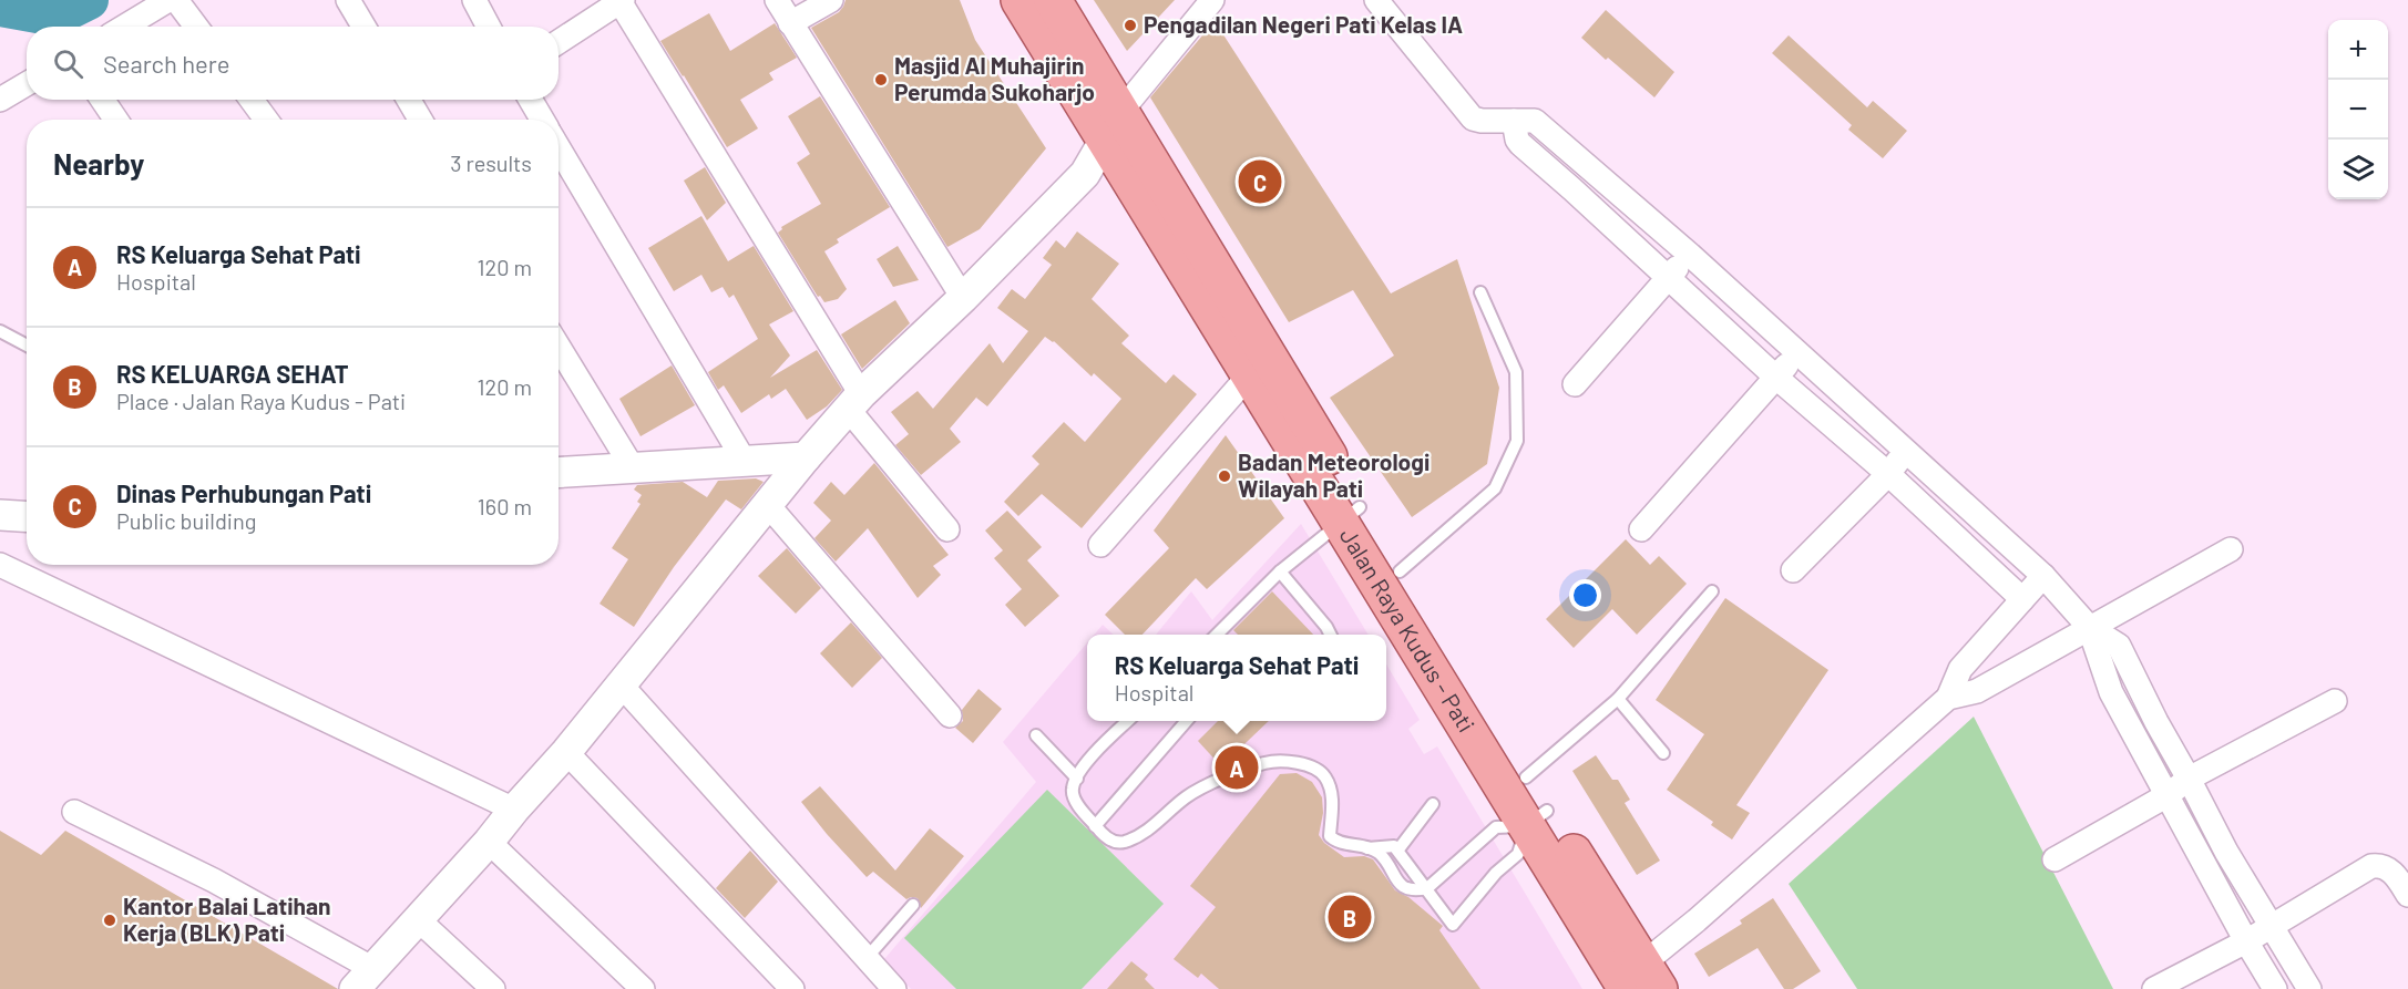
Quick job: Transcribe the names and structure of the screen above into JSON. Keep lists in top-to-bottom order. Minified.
{"streets":{"main road":["Jalan Raya Kudus - Pati"]},"places":["Pengadilan Negeri Pati Kelas IA","Masjid Al Muhajirin Perumda Sukoharjo","Badan Meteorologi Wilayah Pati","Kantor Balai Latihan Kerja (BLK) Pati"],"page":{"map_buttons":["+","−"],"search":"Search here","heading":["Nearby","3 results"],"pins":["C","A","B"],"list":[{"mark":"A","name":"RS Keluarga Sehat Pati","note":"Hospital","value":"120 m"},{"mark":"B","name":"RS KELUARGA SEHAT","note":"Place · Jalan Raya Kudus - Pati","value":"120 m"},{"mark":"C","name":"Dinas Perhubungan Pati","note":"Public building","value":"160 m"}],"popup":["RS Keluarga Sehat Pati","Hospital"]}}
